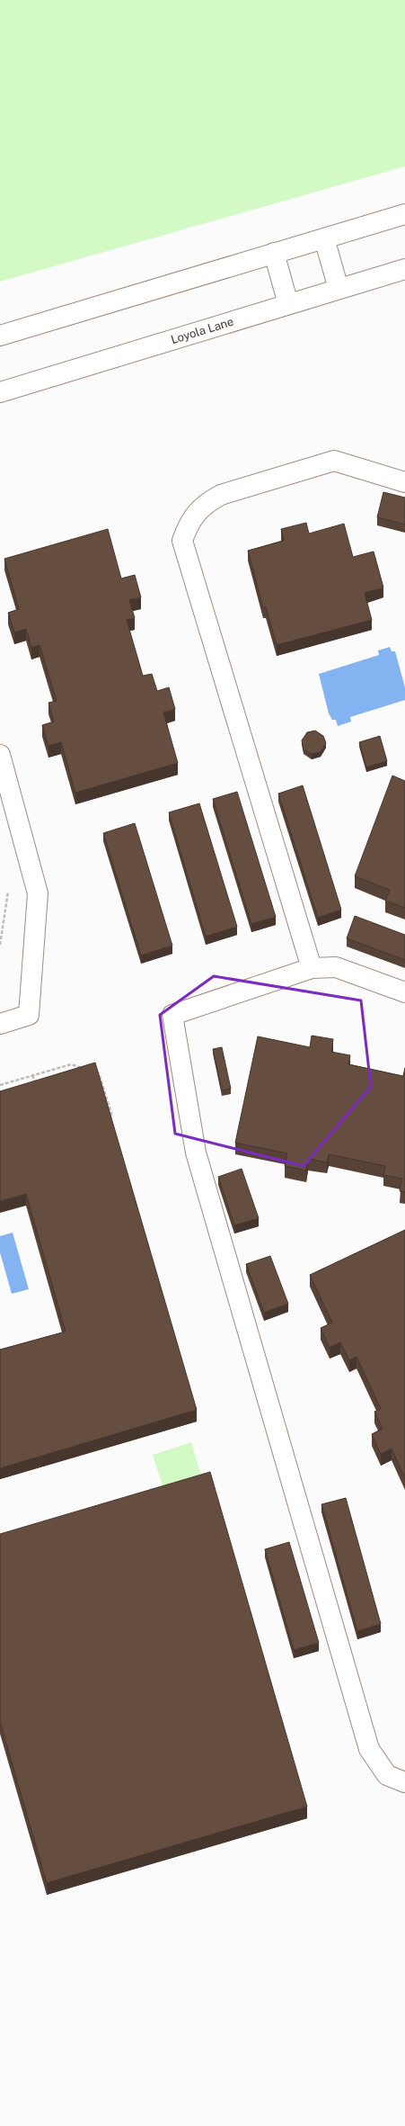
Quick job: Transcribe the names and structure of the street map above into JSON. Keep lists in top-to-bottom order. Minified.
{"streets":{"main road":["Loyola Lane"]}}
